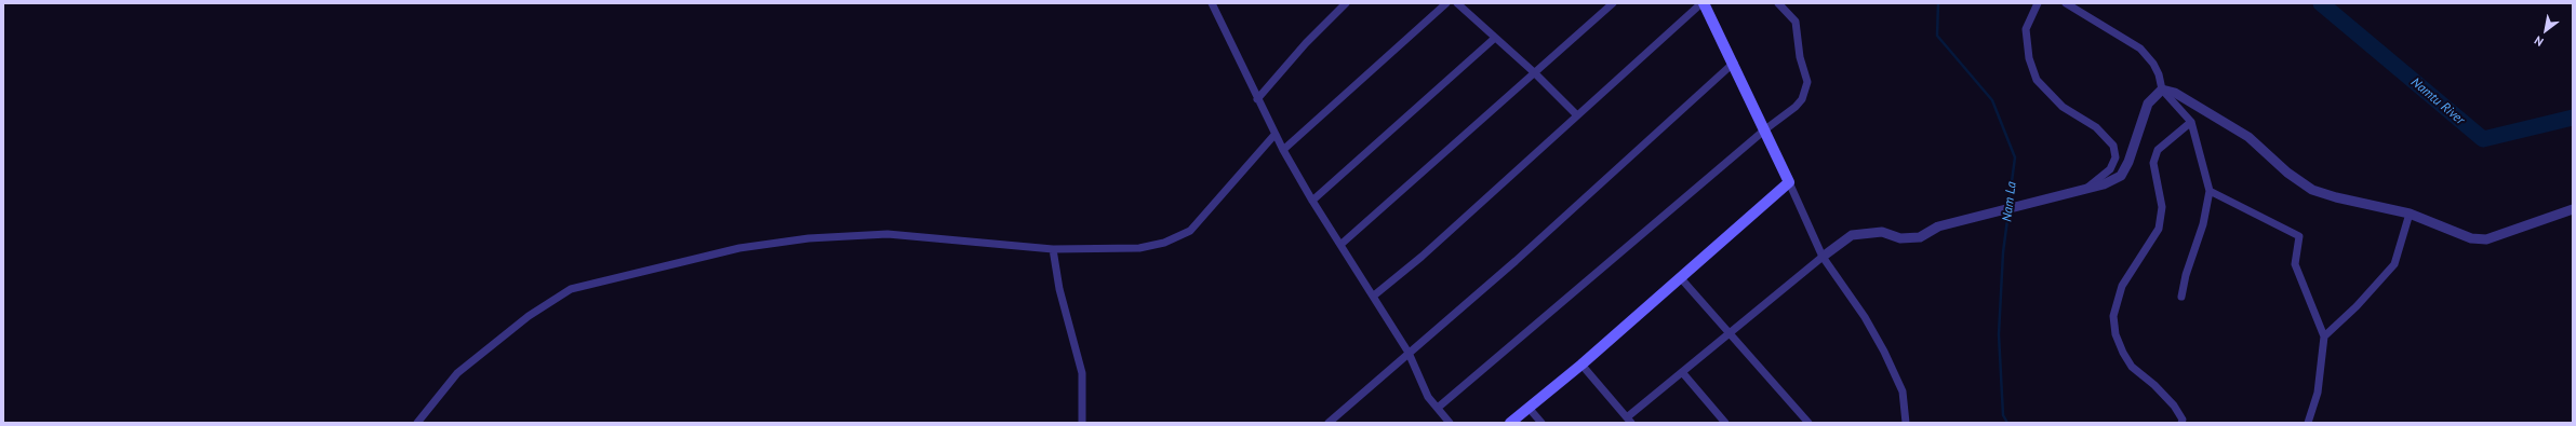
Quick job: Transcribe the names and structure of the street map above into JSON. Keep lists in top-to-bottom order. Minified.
{"water":["Namtu River","Nam La"],"north":"bottom left"}
